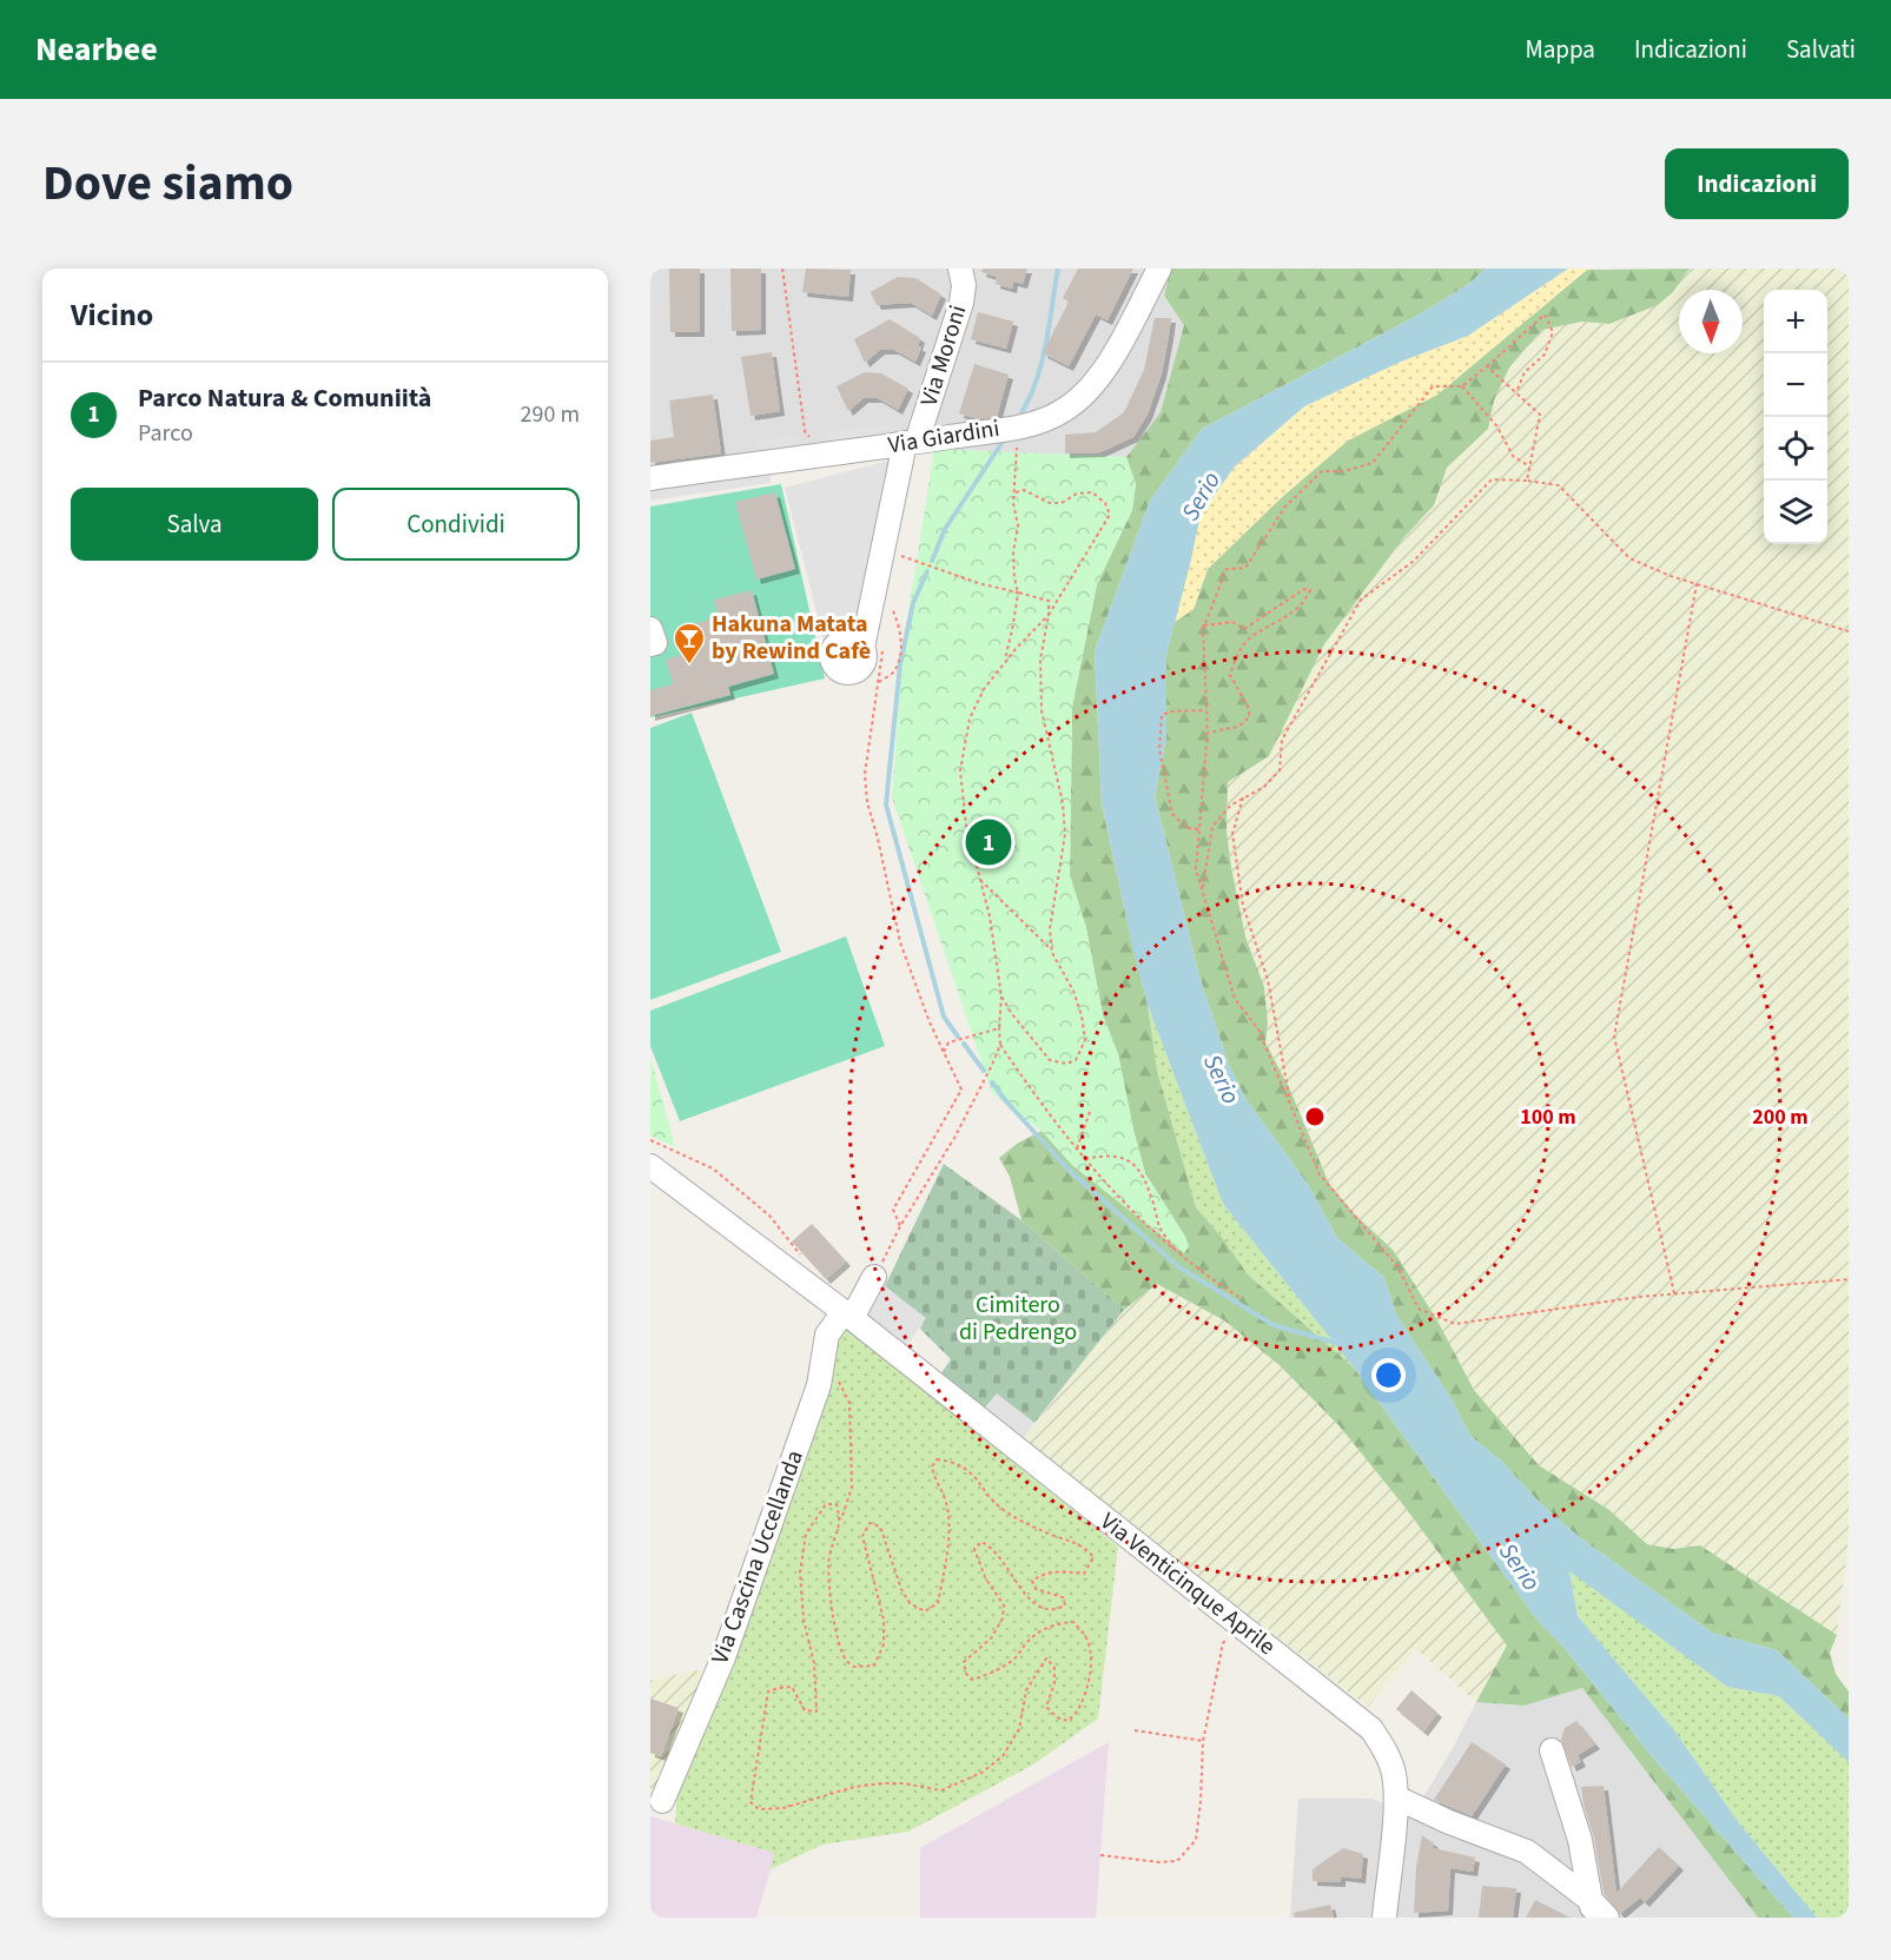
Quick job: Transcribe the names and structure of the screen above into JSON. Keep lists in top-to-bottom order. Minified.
{"streets":{"street":["Via Moroni","Via Giardini","Via Cascina Uccellanda","Via Venticinque Aprile"]},"crossings":[["Via Moroni","Via Giardini"],["Via Cascina Uccellanda","Via Venticinque Aprile"]],"water":["Serio"],"parks":["Cimitero di Pedrengo"],"places":{"bar":["Hakuna Matata by Rewind Cafè"]},"north":"bottom","page":{"header":"Nearbee","nav":["Mappa","Indicazioni","Salvati"],"title":"Dove siamo","buttons":["Indicazioni",["Salva","Condividi"]],"heading":"Vicino","map_buttons":["+","−"],"list":[{"mark":"1","name":"Parco Natura & Comuniità","note":"Parco","value":"290 m"}],"pins":"1"},"rings":["100 m","200 m"]}
